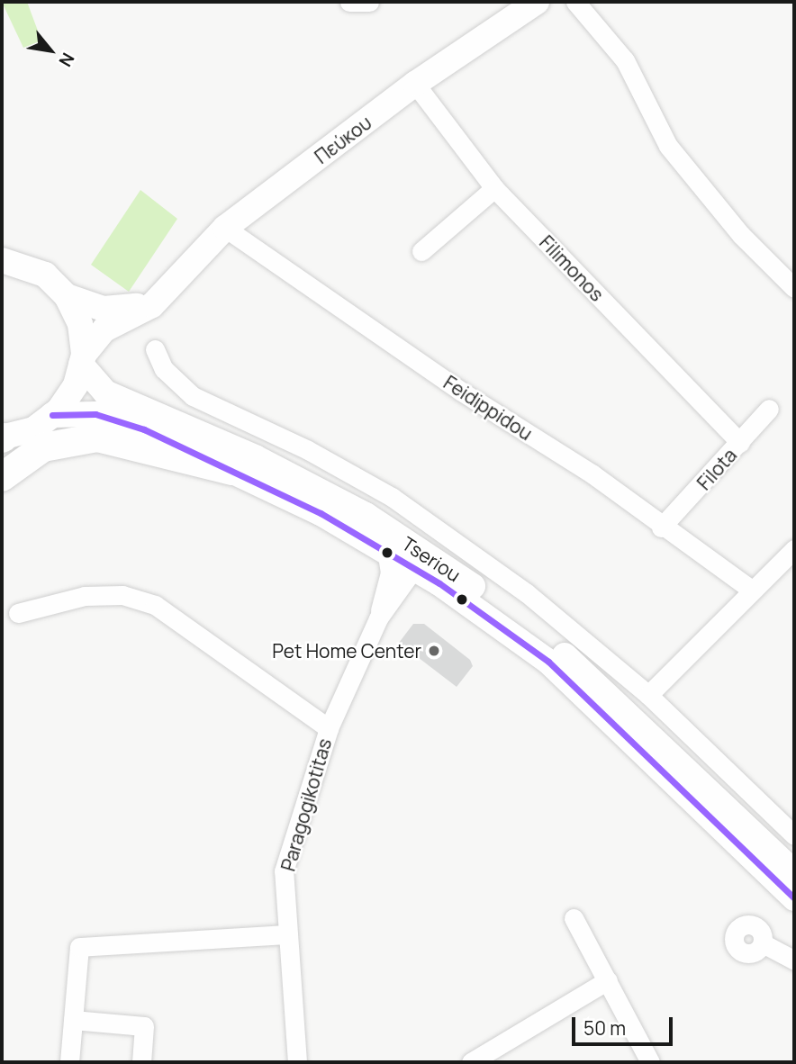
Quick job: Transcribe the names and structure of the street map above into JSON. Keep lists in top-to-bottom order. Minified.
{"streets":{"main road":["Πεύκου","Tseriou"],"street":["Filimonos","Feidippidou","Filota","Paragogikotitas"]},"crossings":[["Πεύκου","Filimonos"],["Πεύκου","Feidippidou"],["Πεύκου","Tseriou"],["Filimonos","Filota"],["Feidippidou","Filota"],["Tseriou","Paragogikotitas"]],"places":["Pet Home Center"],"scale_bar":"50 m","north":"bottom right"}
